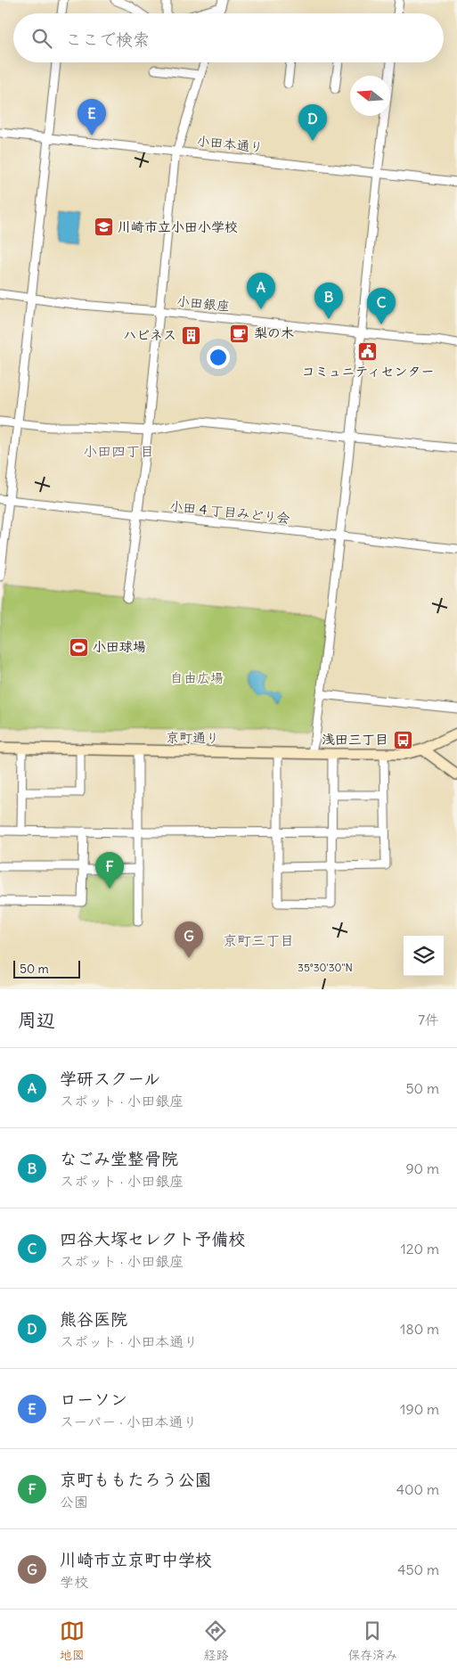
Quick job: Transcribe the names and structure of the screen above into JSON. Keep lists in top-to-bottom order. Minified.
{"streets":{"street":["小田本通り","小田銀座","小田 4 丁目みどり会","京町通り"]},"districts":["小田四丁目","京町三丁目"],"parks":["自由広場"],"places":{"school or university":["川崎市立小田小学校"],"cafe":["梨の木"],"building":["ハピネス"],"public building":["コミュニティセンター"],"sports":["小田球場"],"bus stop":["浅田三丁目"]},"scale_bar":"50 m","north":"left","page":{"search":"ここで検索","pins":["E","D","A","B","C","F","G"],"scale":"50 m","heading":["周辺","7件"],"list":[{"mark":"A","name":"学研スクール","note":"スポット · 小田銀座","value":"50 m"},{"mark":"B","name":"なごみ堂整骨院","note":"スポット · 小田銀座","value":"90 m"},{"mark":"C","name":"四谷大塚セレクト予備校","note":"スポット · 小田銀座","value":"120 m"},{"mark":"D","name":"熊谷医院","note":"スポット · 小田本通り","value":"180 m"},{"mark":"E","name":"ローソン","note":"スーパー · 小田本通り","value":"190 m"},{"mark":"F","name":"京町ももたろう公園","note":"公園","value":"400 m"},{"mark":"G","name":"川崎市立京町中学校","note":"学校","value":"450 m"}],"nav":["地図","経路","保存済み"]},"coordinates":["35°30'30\"N"]}
